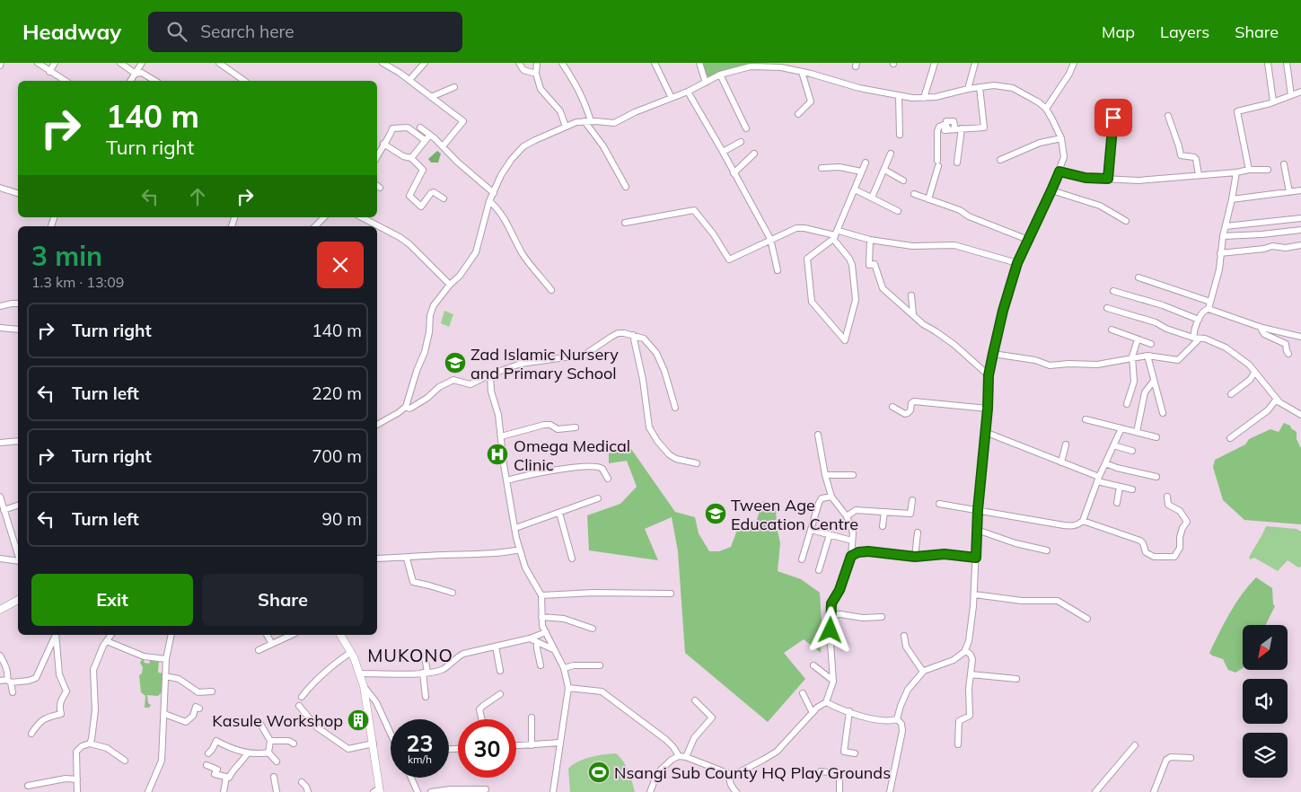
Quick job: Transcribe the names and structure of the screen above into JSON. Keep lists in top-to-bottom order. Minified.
{"districts":["MUKONO"],"places":{"school or university":["Zad Islamic Nursery and Primary School","Tween Age Education Centre"],"hospital":["Omega Medical Clinic"],"building":["Kasule Workshop"],"sports":["Nsangi Sub County HQ Play Grounds"]},"north":"bottom left","page":{"header":"Headway","search":"Search here","nav":["Map","Layers","Share"],"turn":["140 m","Turn right"],"heading":["3 min","1.3 km · 13:09"],"list":[{"name":"Turn right","value":"140 m"},{"name":"Turn left","value":"220 m"},{"name":"Turn right","value":"700 m"},{"name":"Turn left","value":"90 m"}],"buttons":["Exit","Share"],"speed":"23 km/h","limit":"30"}}
